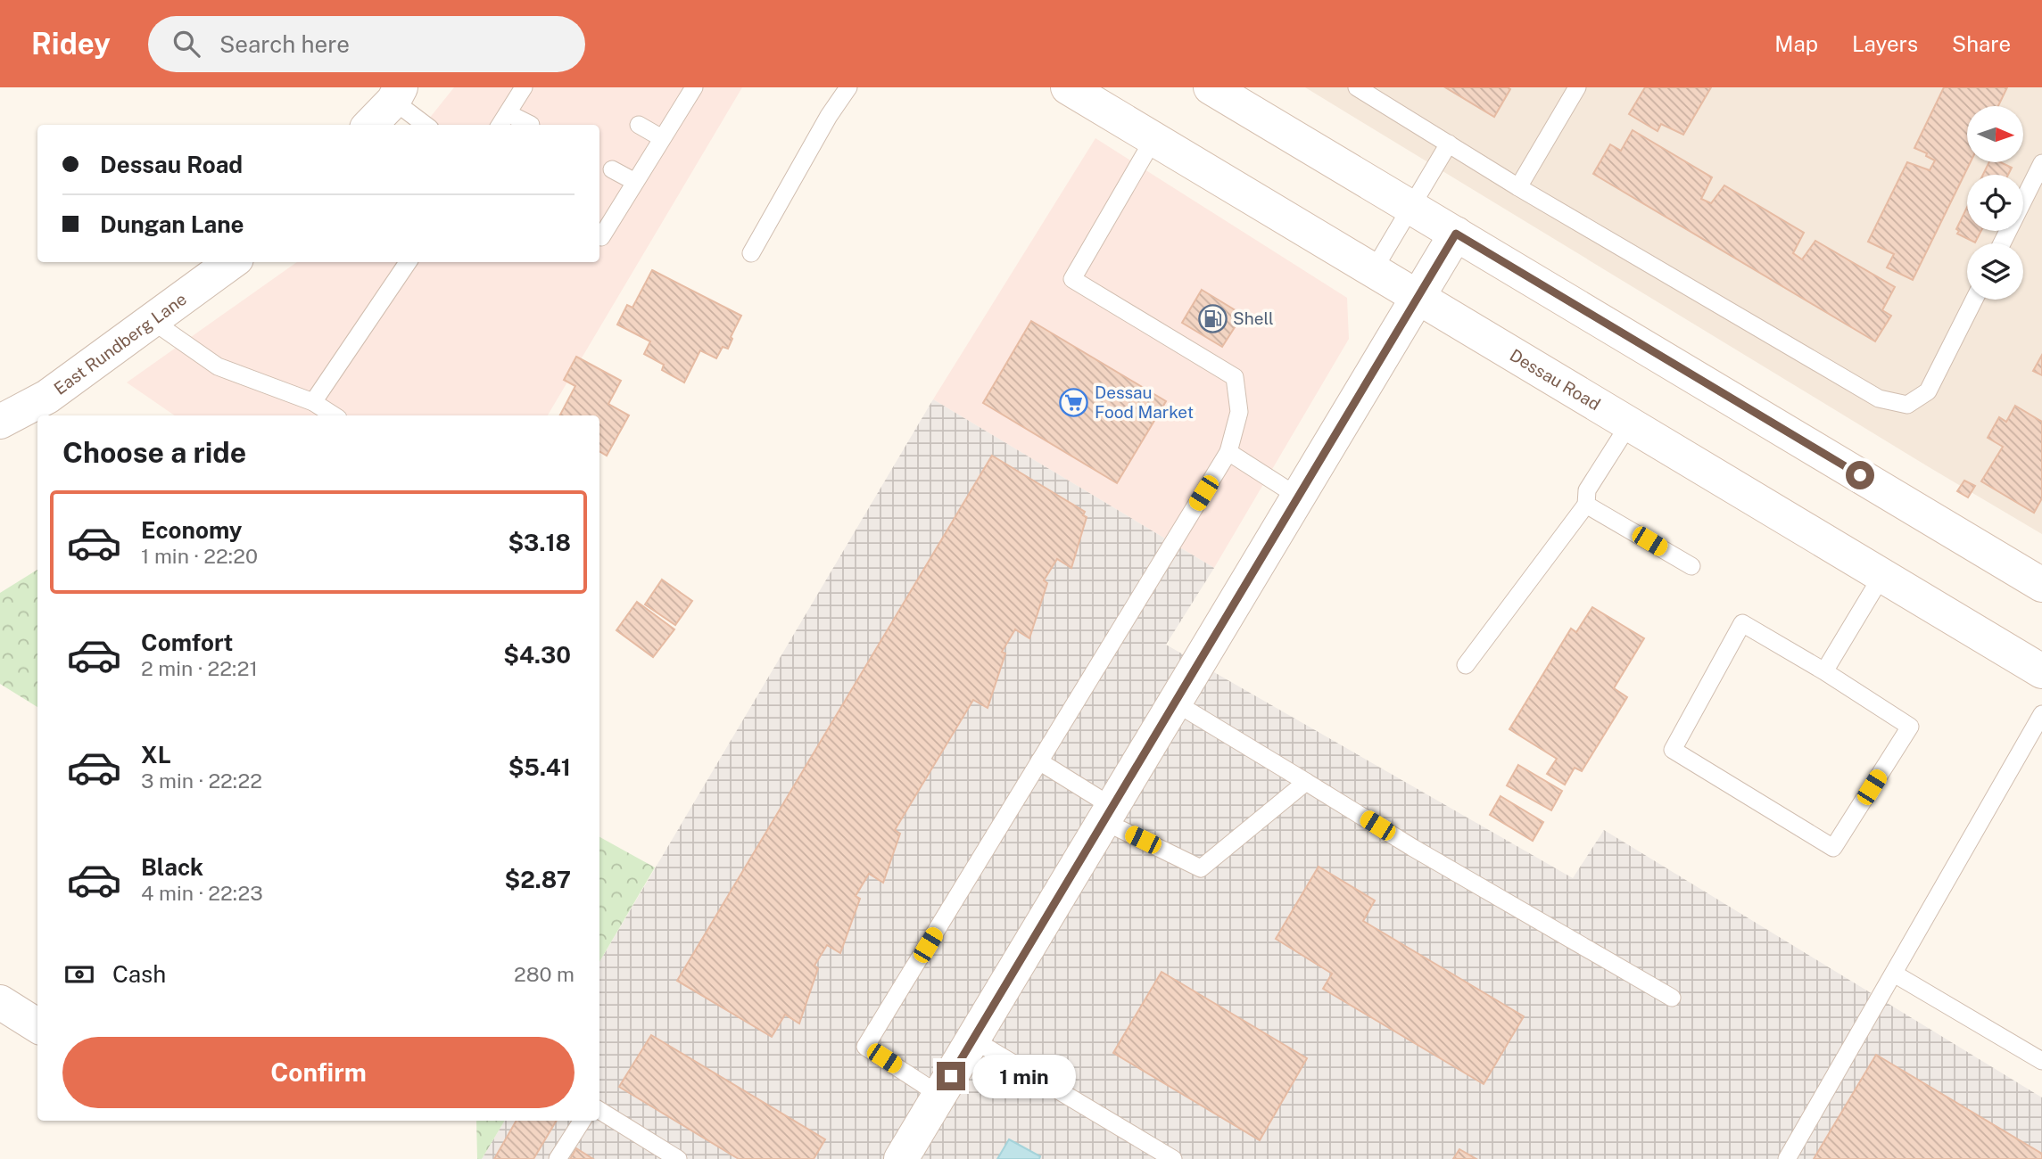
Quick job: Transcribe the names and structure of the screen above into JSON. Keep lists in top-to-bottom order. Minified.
{"streets":{"main road":["East Rundberg Lane","Dessau Road"]},"places":{"fuel station":["Shell"],"supermarket":["Dessau Food Market"]},"north":"right","page":{"header":"Ridey","search":"Search here","nav":["Map","Layers","Share"],"banner":["Dessau Road","Dungan Lane"],"heading":"Choose a ride","list":[{"name":"Economy","note":"1 min · 22:20","value":"$3.18"},{"name":"Comfort","note":"2 min · 22:21","value":"$4.30"},{"name":"XL","note":"3 min · 22:22","value":"$5.41"},{"name":"Black","note":"4 min · 22:23","value":"$2.87"}],"pay":["Cash","280 m"],"buttons":"Confirm","bubble":"1 min"}}
